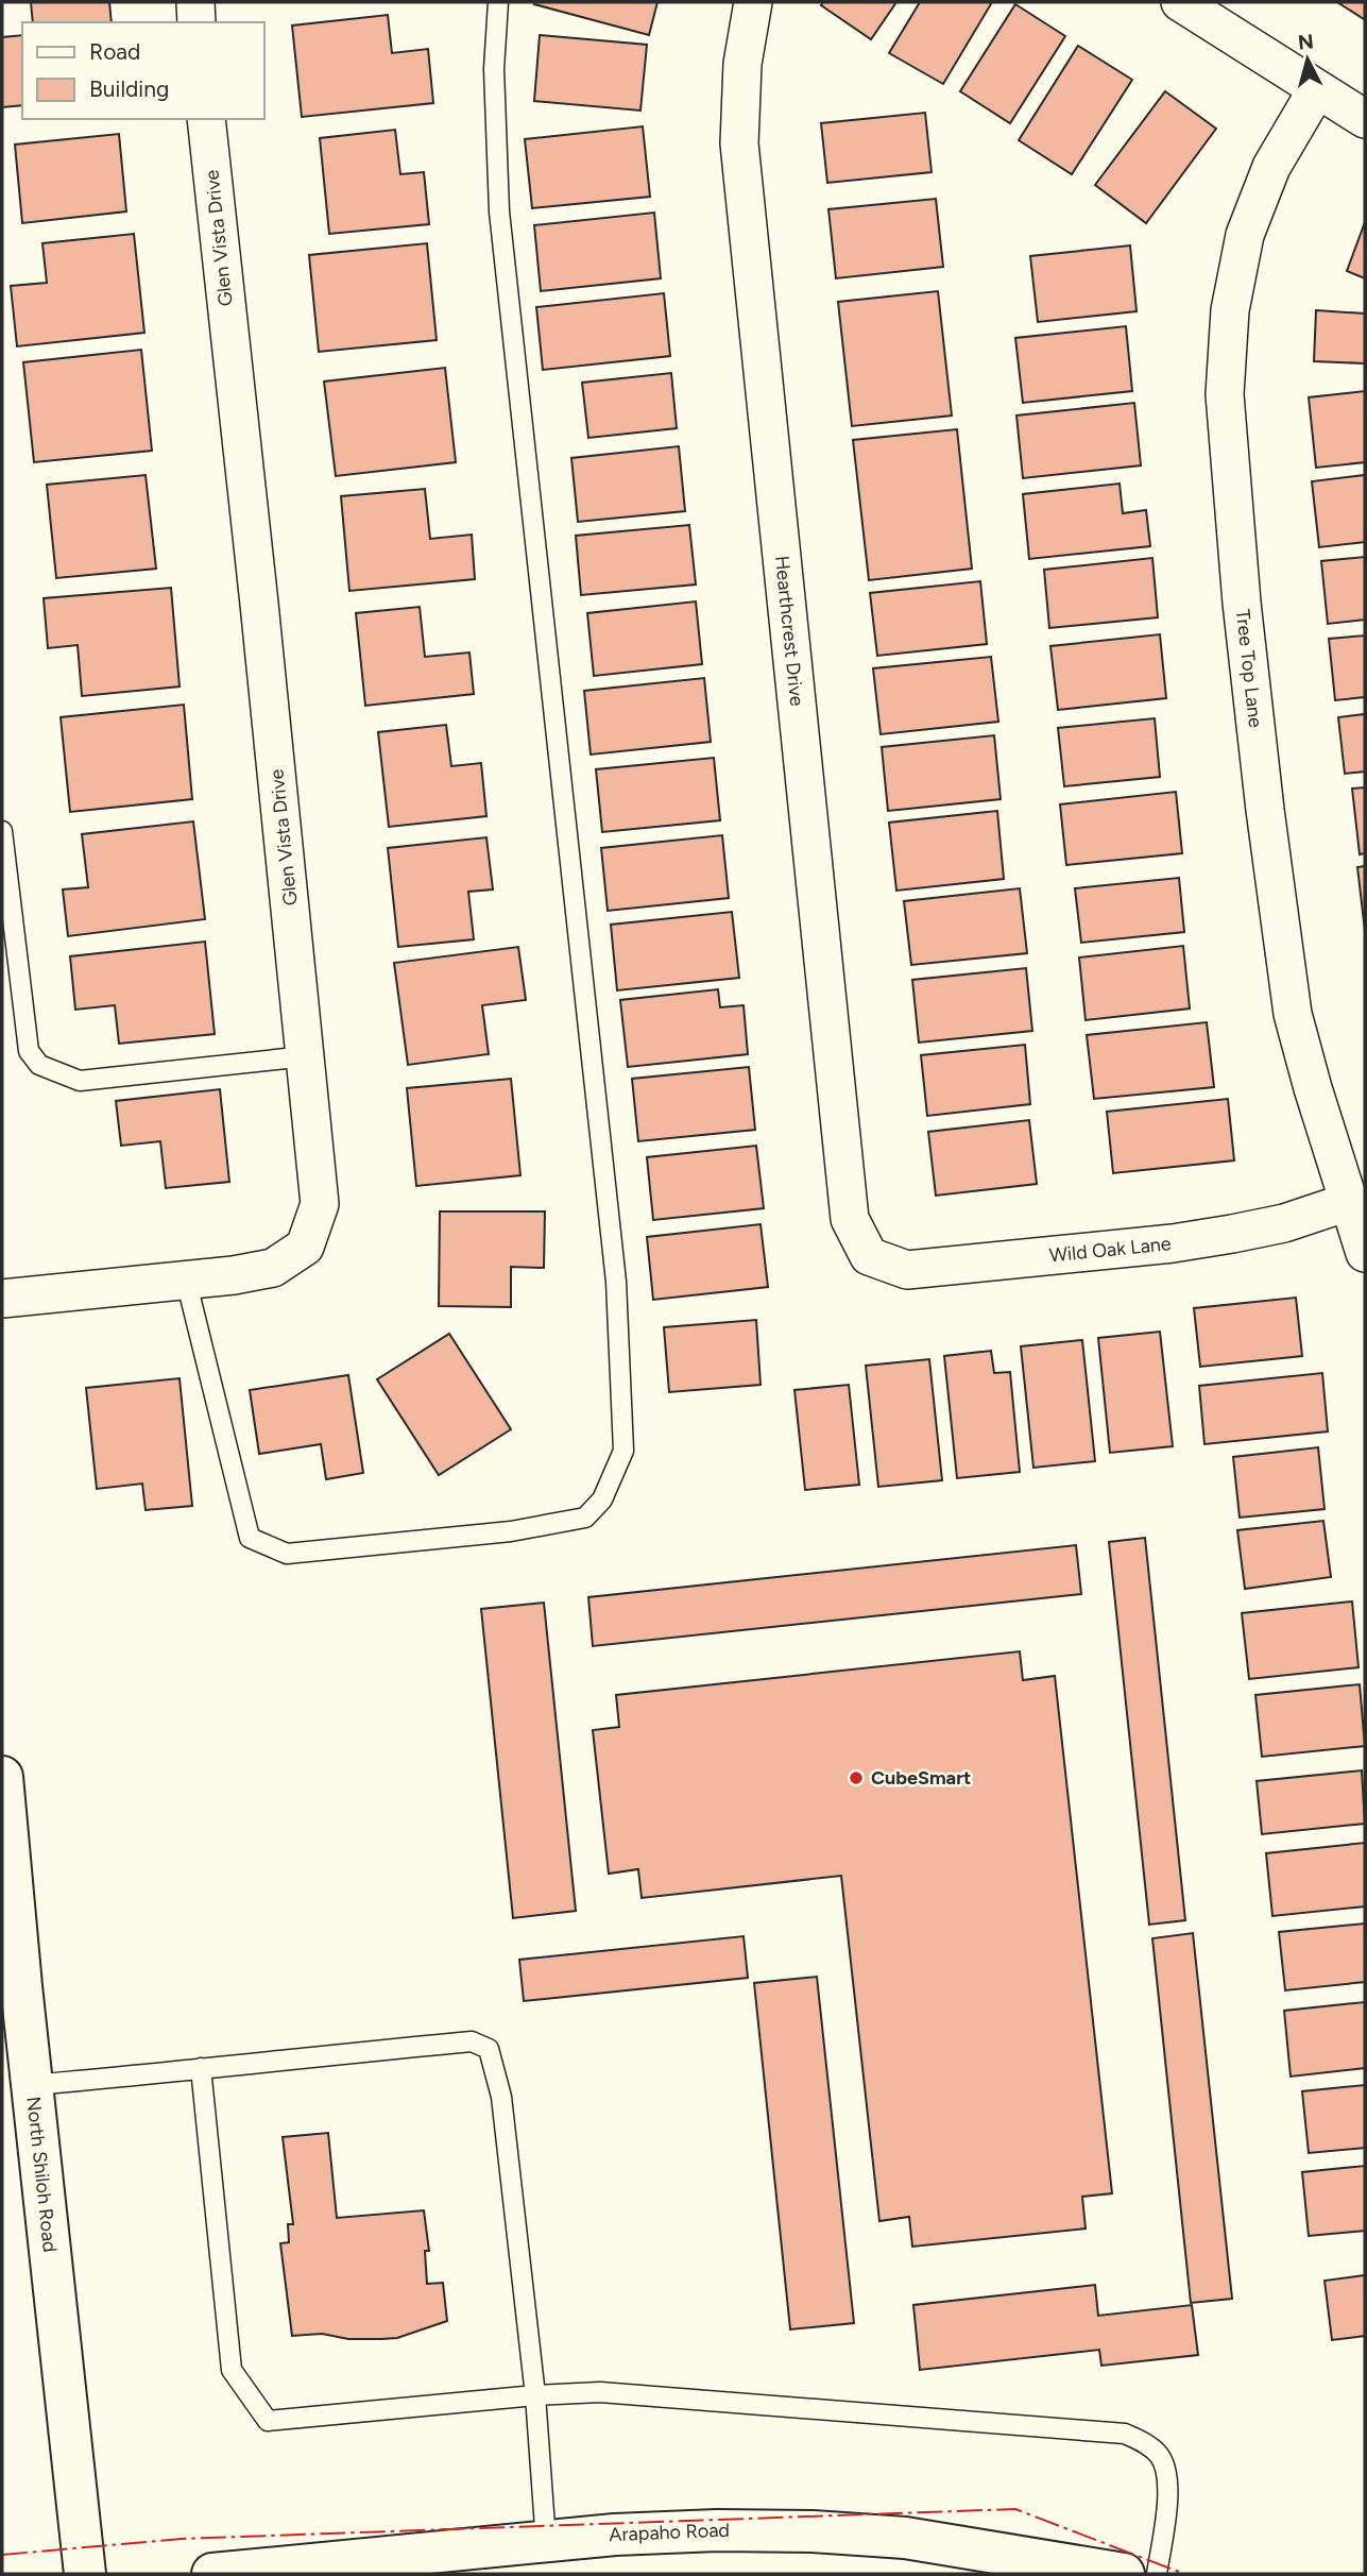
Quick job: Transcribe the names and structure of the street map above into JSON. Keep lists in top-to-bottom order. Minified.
{"streets":{"main road":["North Shiloh Road","Arapaho Road"],"street":["Glen Vista Drive","Hearthcrest Drive","Tree Top Lane","Wild Oak Lane"]},"crossings":[["Hearthcrest Drive","Wild Oak Lane"],["Tree Top Lane","Wild Oak Lane"]],"places":["CubeSmart"],"legend":["Road","Building"],"north":"top"}
